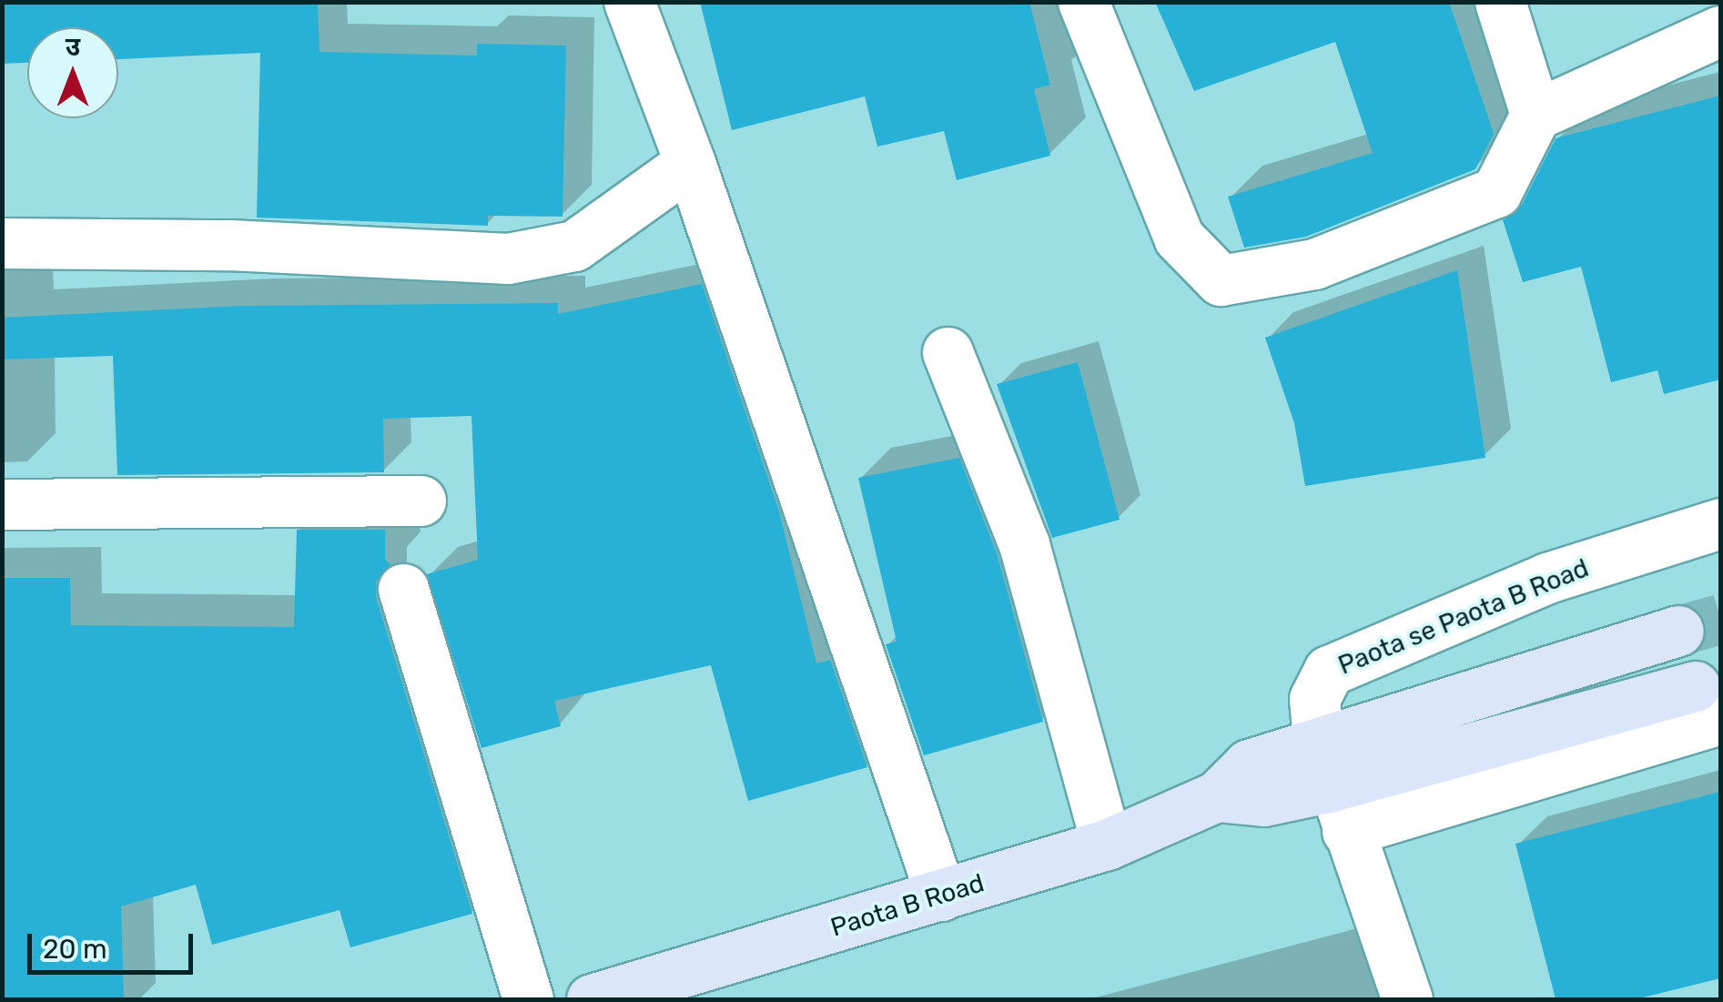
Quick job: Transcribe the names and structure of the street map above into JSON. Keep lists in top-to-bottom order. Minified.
{"streets":{"street":["Paota se Paota B Road","Paota B Road"]},"crossings":[["Paota se Paota B Road","Paota B Road"]],"scale_bar":"20 m","north":"top"}
